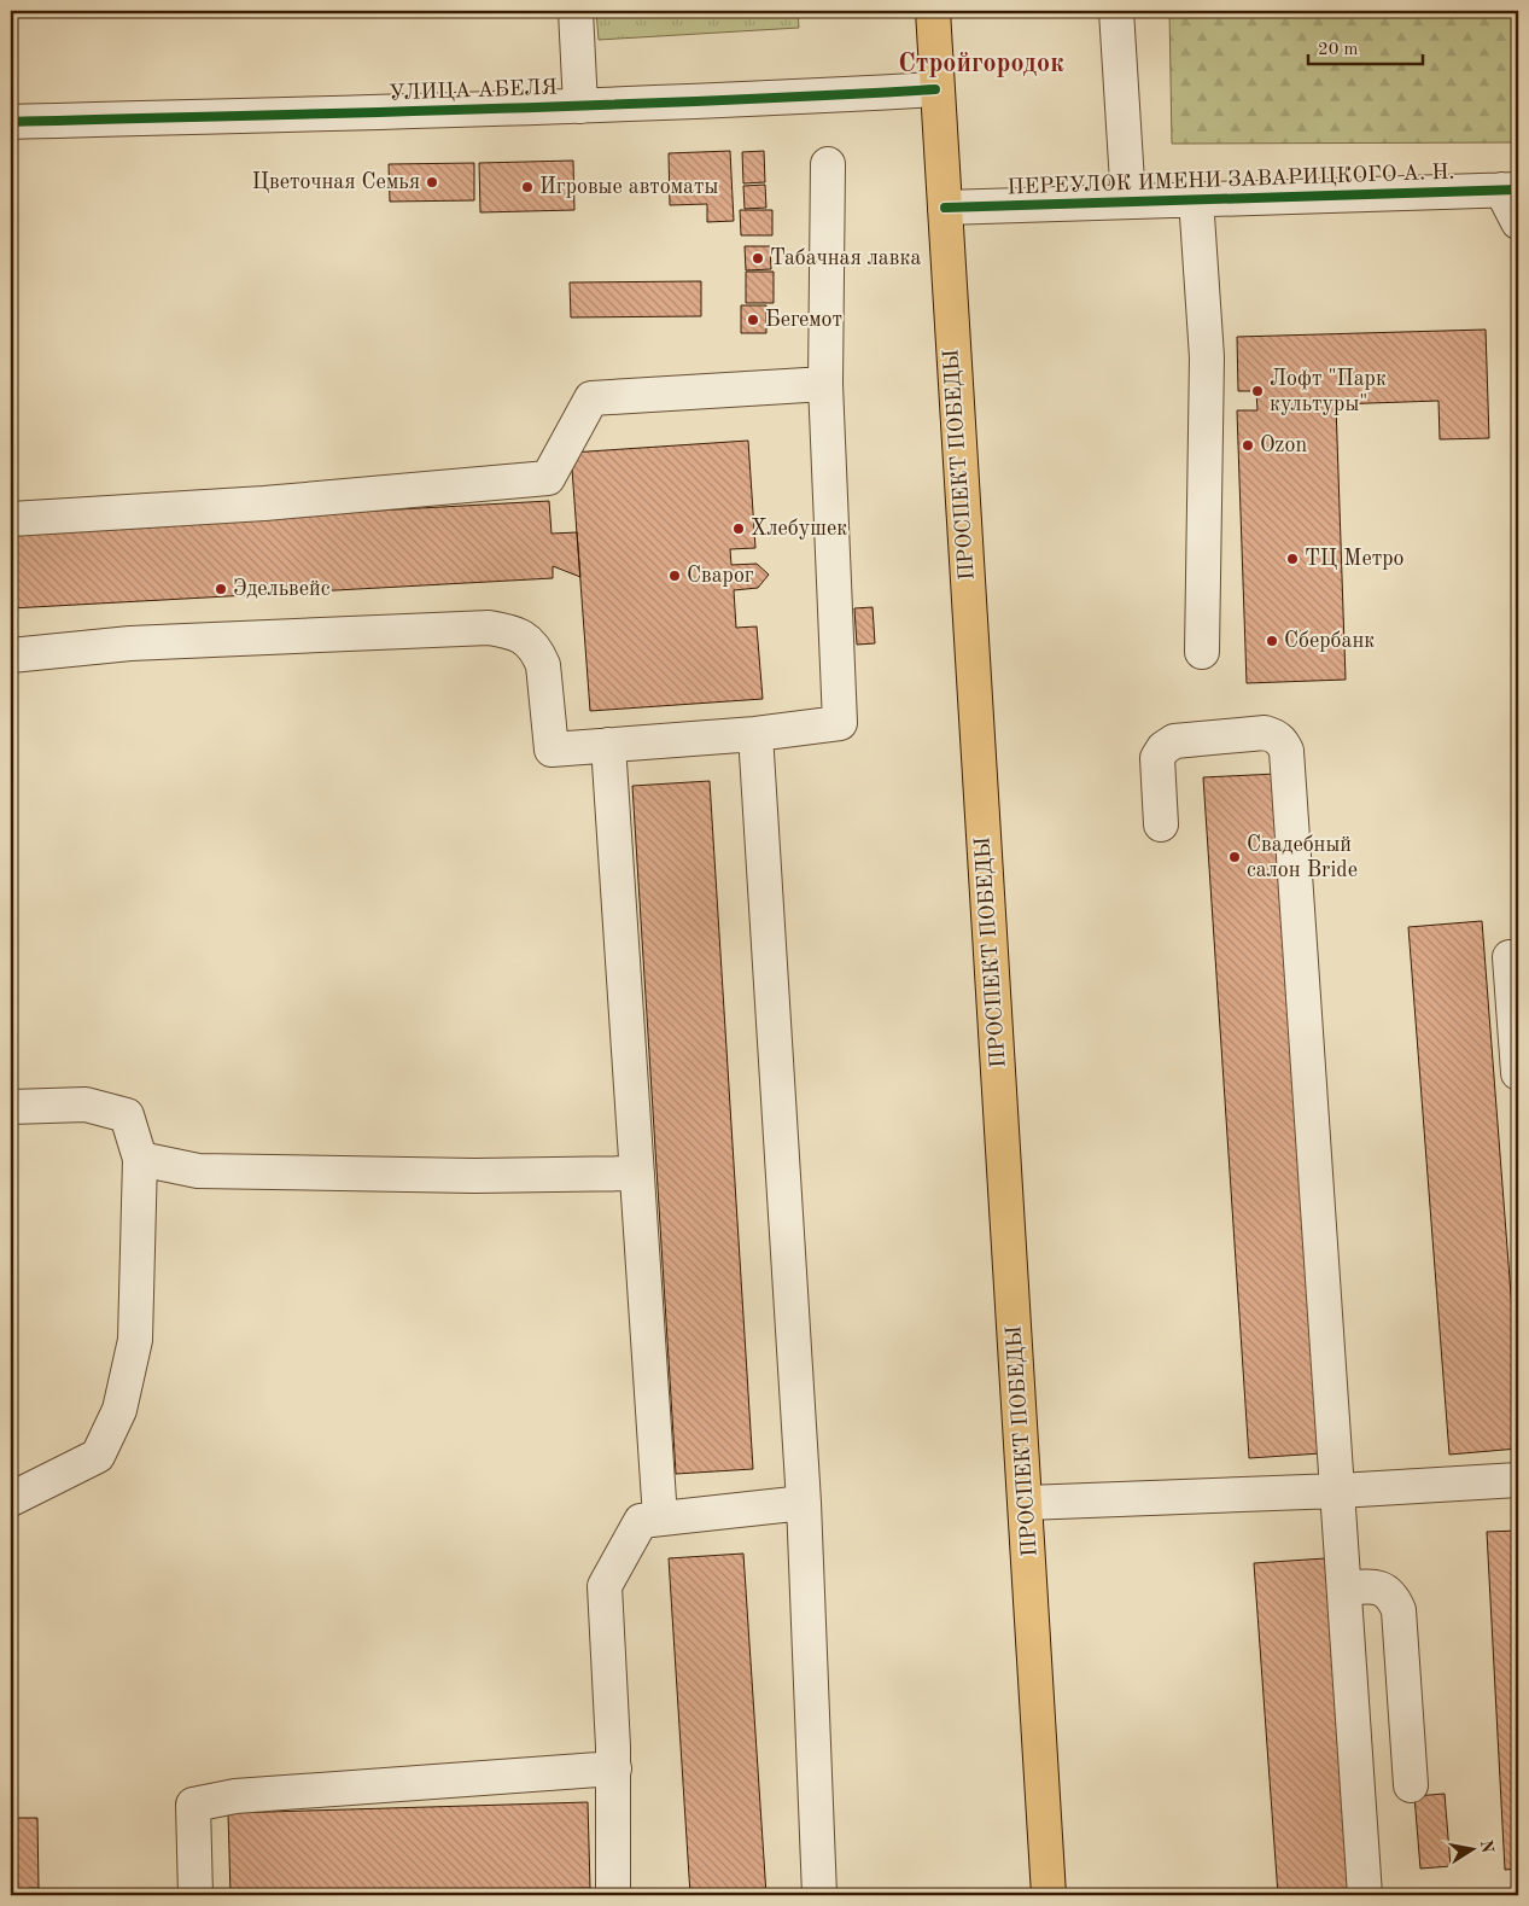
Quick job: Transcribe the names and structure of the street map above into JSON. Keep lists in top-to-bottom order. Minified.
{"streets":{"main road":["ПРОСПЕКТ ПОБЕДЫ"],"street":["УЛИЦА АБЕЛЯ","ПЕРЕУЛОК ИМЕНИ ЗАВАРИЦКОГО А. Н."]},"crossings":[["УЛИЦА АБЕЛЯ","ПРОСПЕКТ ПОБЕДЫ"],["ПЕРЕУЛОК ИМЕНИ ЗАВАРИЦКОГО А. Н.","ПРОСПЕКТ ПОБЕДЫ"]],"districts":["Стройгородок"],"places":["Цветочная Семья","Игровые автоматы","Табачная лавка","Бегемот","Лофт \"Парк культуры\"","Ozon","Хлебушек","ТЦ Метро","Сварог","Эдельвейс","Сбербанк","Свадебный салон Bride"],"scale_bar":"20 m","north":"right"}
